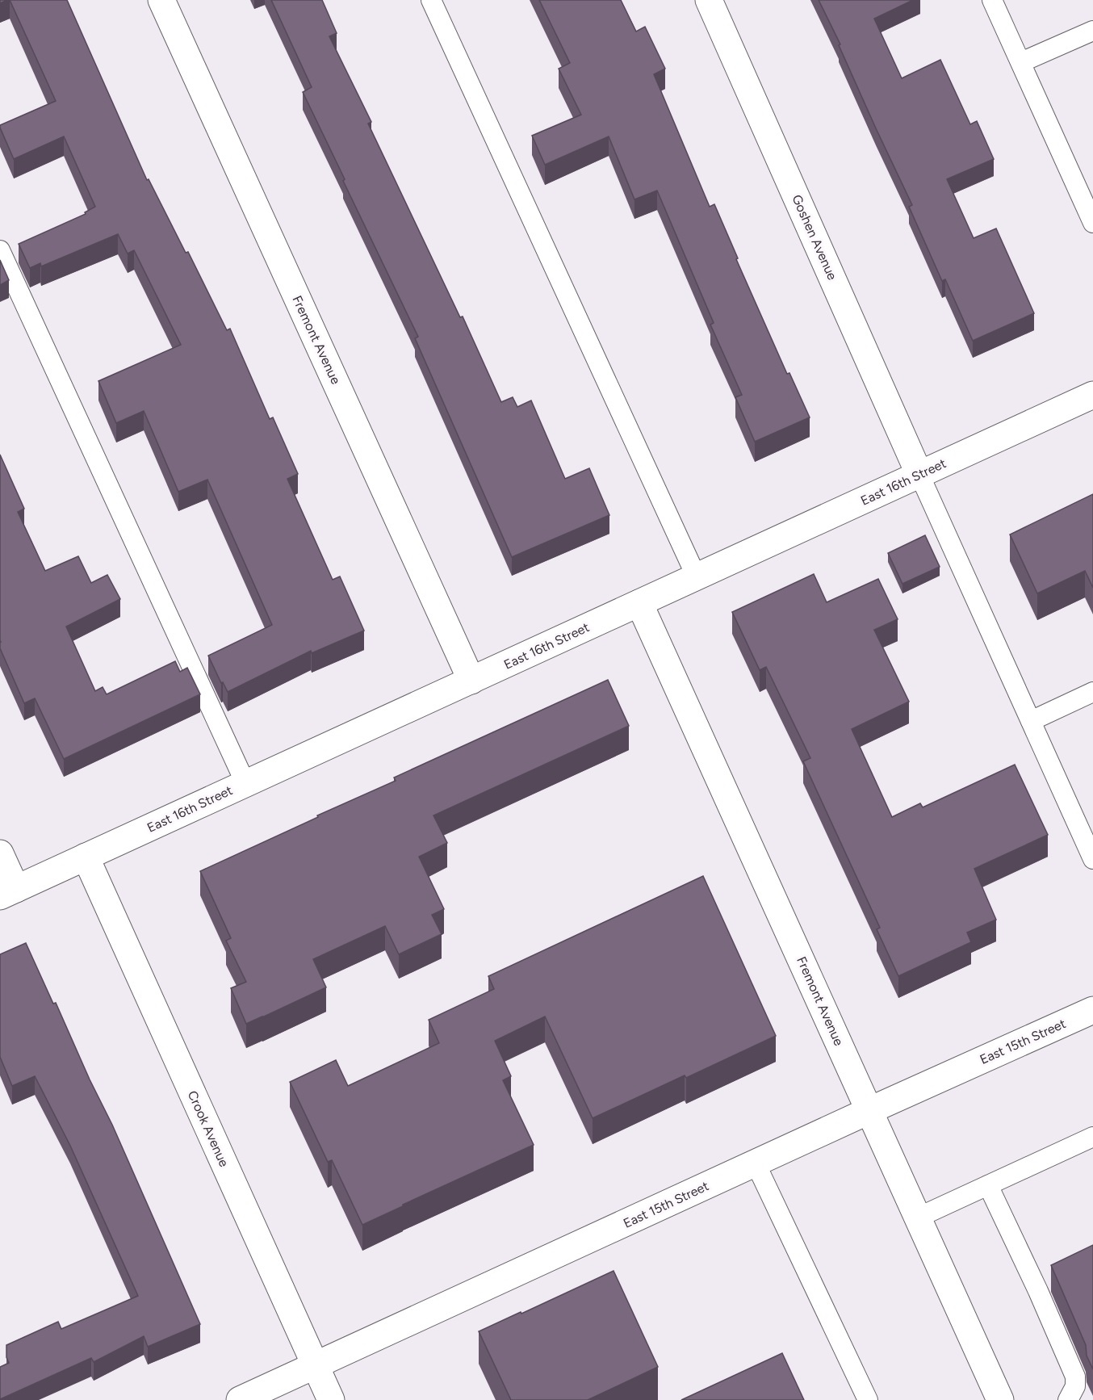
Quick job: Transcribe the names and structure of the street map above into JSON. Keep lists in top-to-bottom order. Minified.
{"streets":{"street":["Goshen Avenue","Fremont Avenue","East 16th Street","East 15th Street","Crook Avenue"]},"crossings":[["Goshen Avenue","East 16th Street"],["Fremont Avenue","East 16th Street"],["Fremont Avenue","East 15th Street"],["East 16th Street","Crook Avenue"],["East 15th Street","Crook Avenue"]]}
